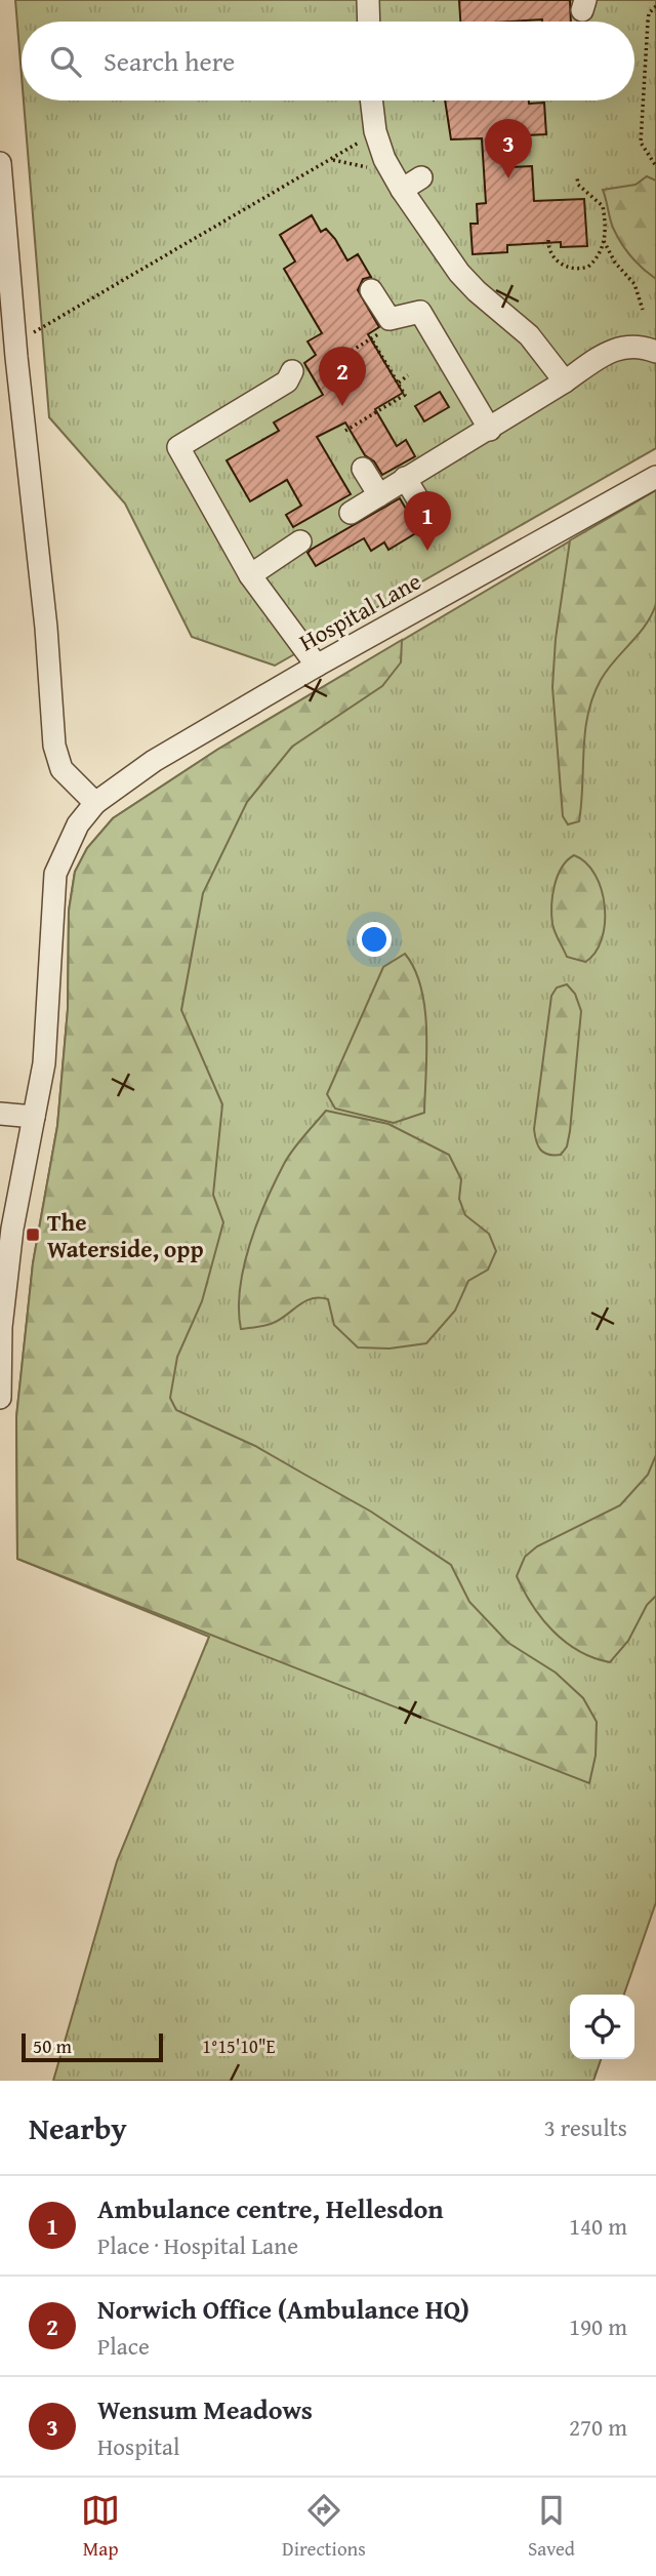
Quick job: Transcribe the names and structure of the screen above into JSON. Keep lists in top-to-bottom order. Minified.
{"streets":{"street":["Hospital Lane"]},"places":{"transit":["The Waterside, opp"]},"scale_bar":"50 m","page":{"search":"Search here","pins":["3","2","1"],"scale":"50 m","heading":["Nearby","3 results"],"list":[{"mark":"1","name":"Ambulance centre, Hellesdon","note":"Place · Hospital Lane","value":"140 m"},{"mark":"2","name":"Norwich Office (Ambulance HQ)","note":"Place","value":"190 m"},{"mark":"3","name":"Wensum Meadows","note":"Hospital","value":"270 m"}],"nav":["Map","Directions","Saved"]},"coordinates":["1°15'10\"E"]}
